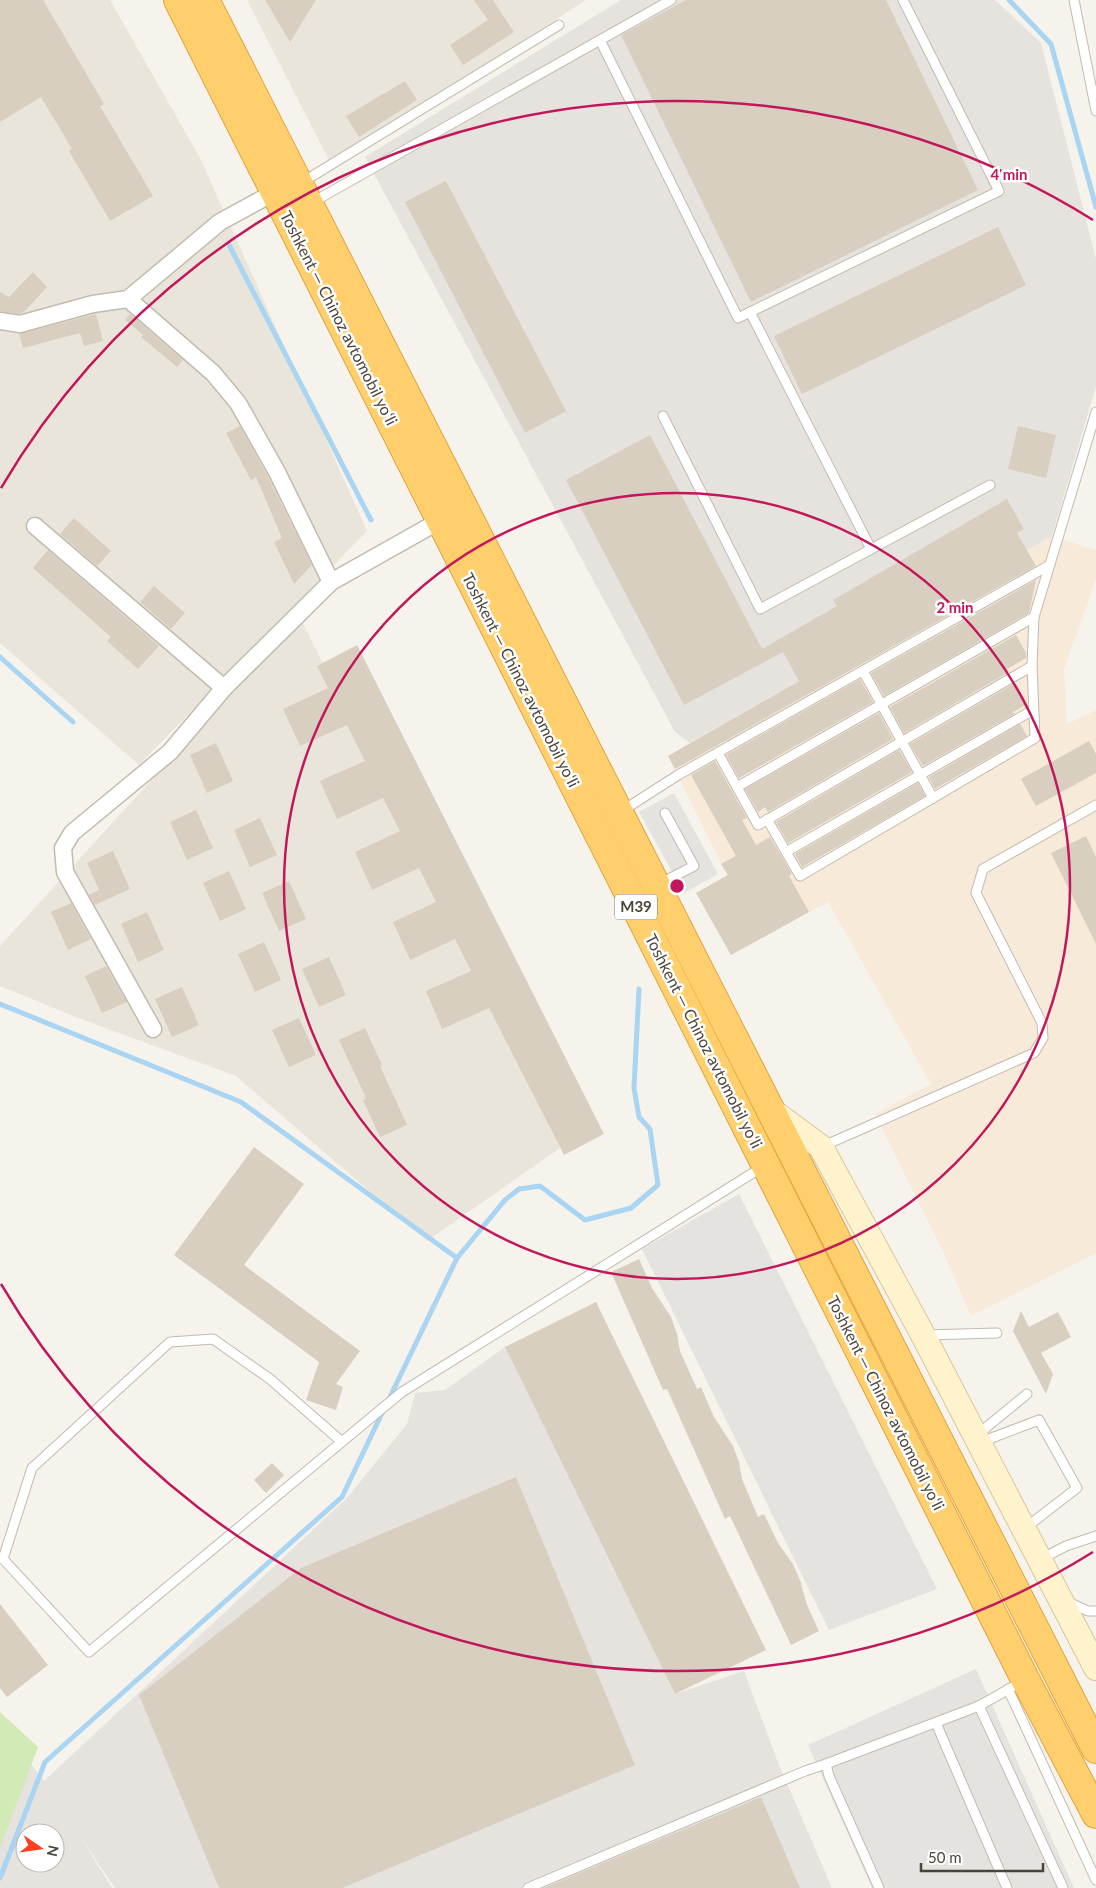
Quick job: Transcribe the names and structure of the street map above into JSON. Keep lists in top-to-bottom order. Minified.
{"streets":{"highway":["Toshkent — Chinoz avtomobil yoʻli","M39"]},"crossings":[["Toshkent — Chinoz avtomobil yoʻli","M39"]],"scale_bar":"50 m","north":"right","rings":["4 min","2 min"]}
